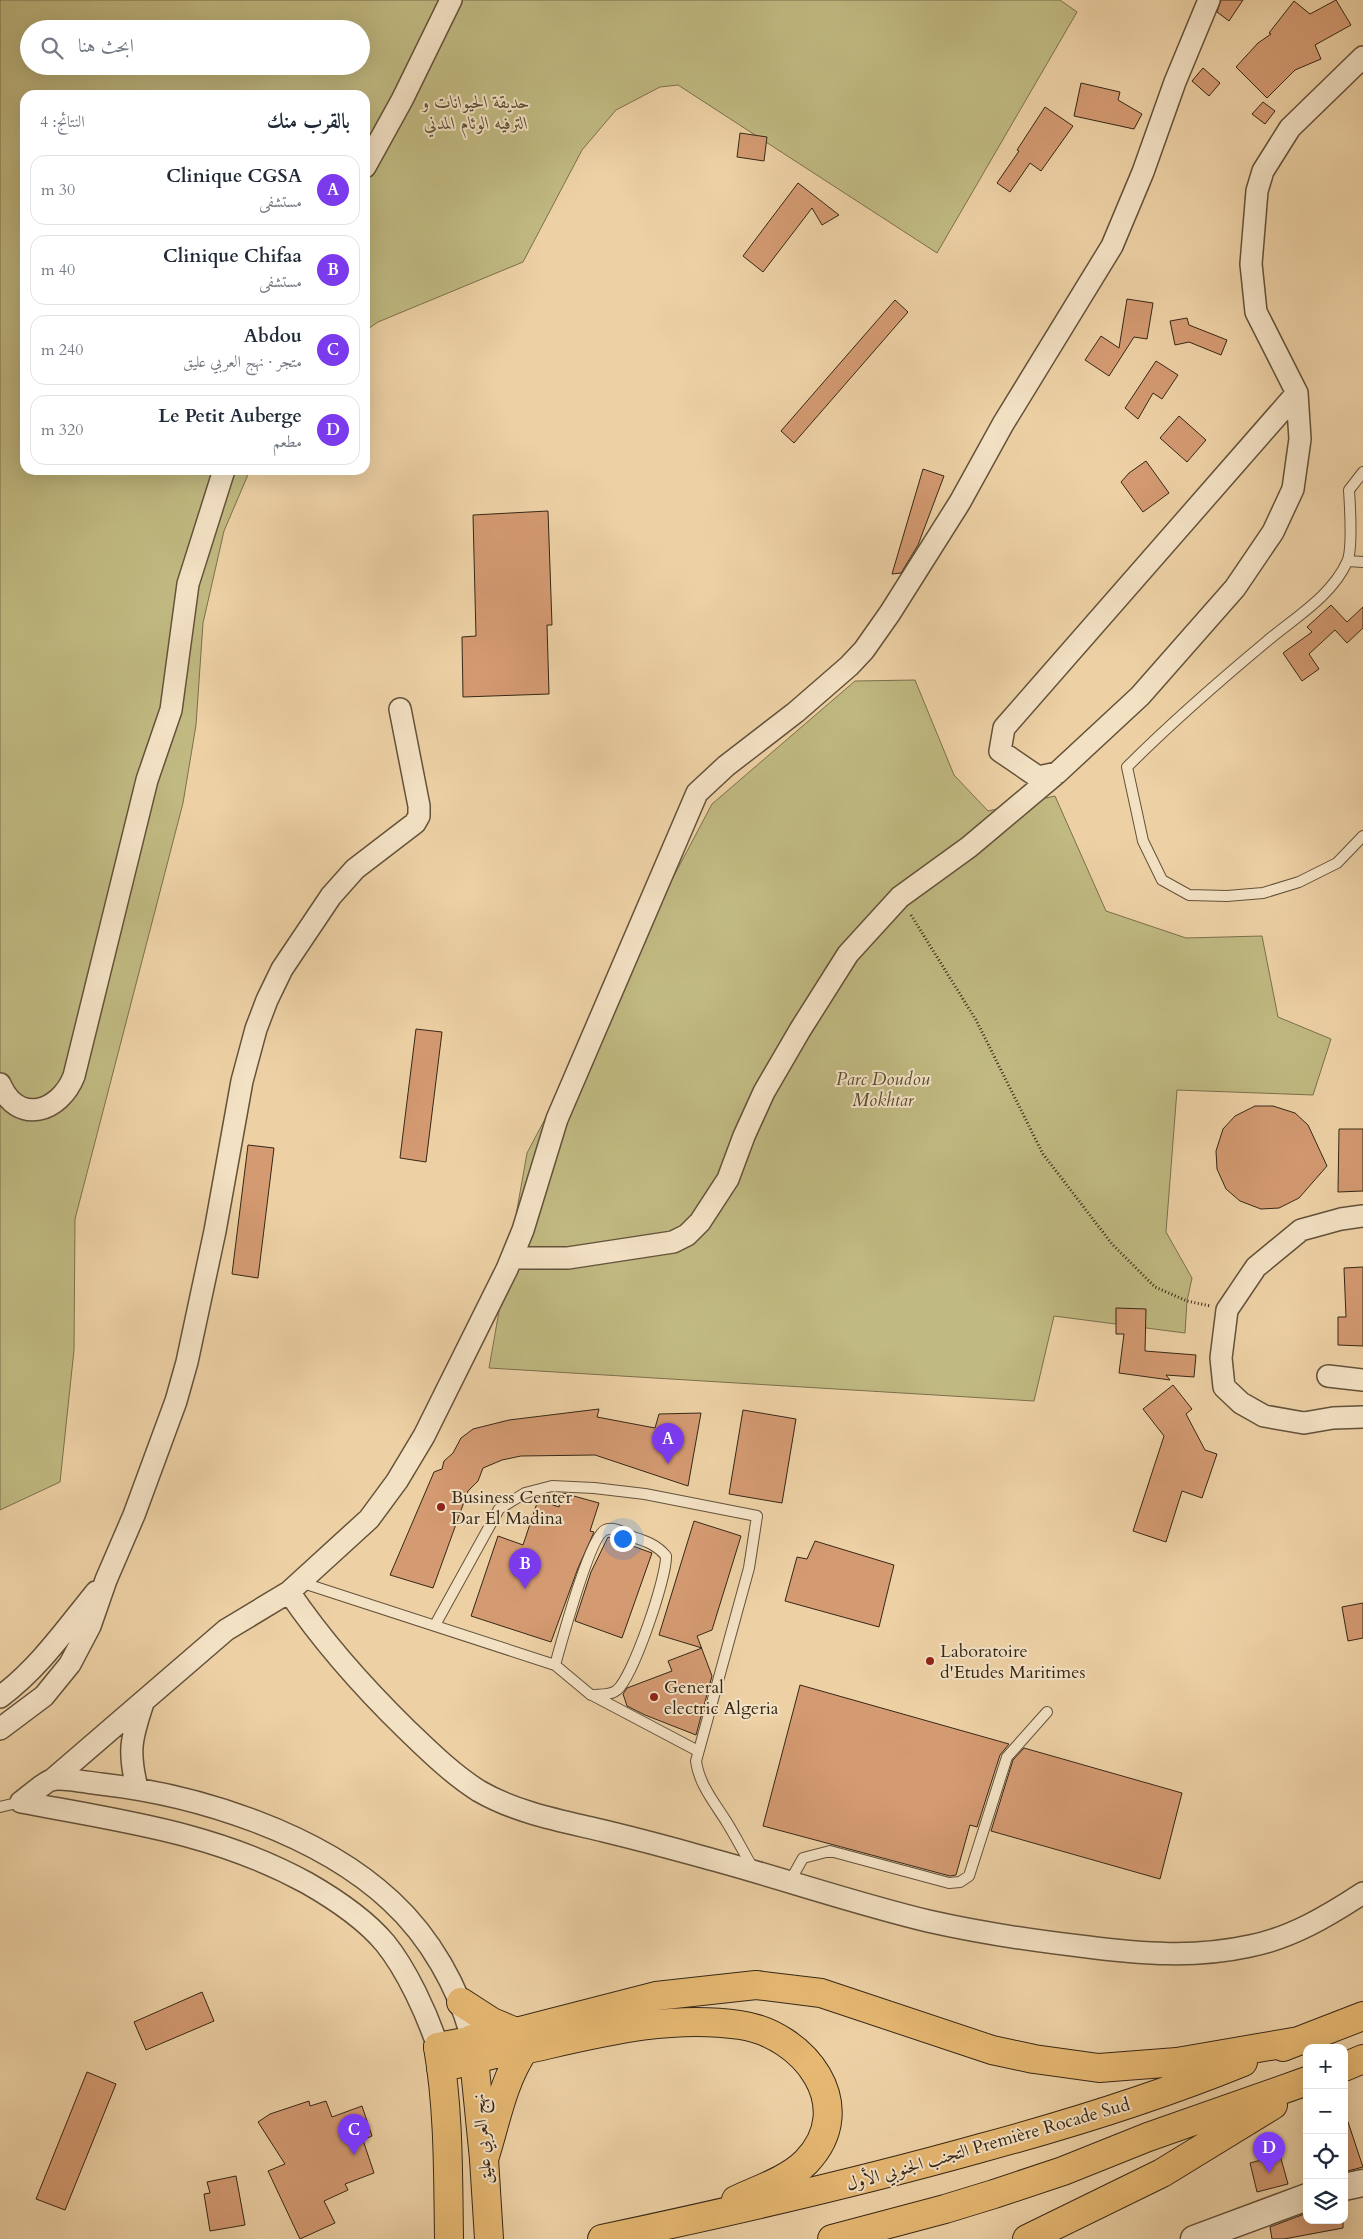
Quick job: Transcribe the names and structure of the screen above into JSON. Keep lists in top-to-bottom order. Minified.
{"streets":{"main road":["نهج العربي عليق","التجنب الجنوبي الأول Première Rocade Sud"]},"parks":["حديقة الحيوانات و الترفيه الوئام المدني","Parc Doudou Mokhtar"],"places":["Business Center Dar El Madina","Laboratoire d'Etudes Maritimes","General electric Algeria"],"page":{"search":"ابحث هنا","heading":["بالقرب منك","النتائج: 4"],"list":[{"mark":"A","name":"Clinique CGSA","note":"مستشفى","value":"30 m"},{"mark":"B","name":"Clinique Chifaa","note":"مستشفى","value":"40 m"},{"mark":"C","name":"Abdou","note":"متجر · نهج العربي عليق","value":"240 m"},{"mark":"D","name":"Le Petit Auberge","note":"مطعم","value":"320 m"}],"pins":["A","B","C","D"],"map_buttons":["+","−"]}}
